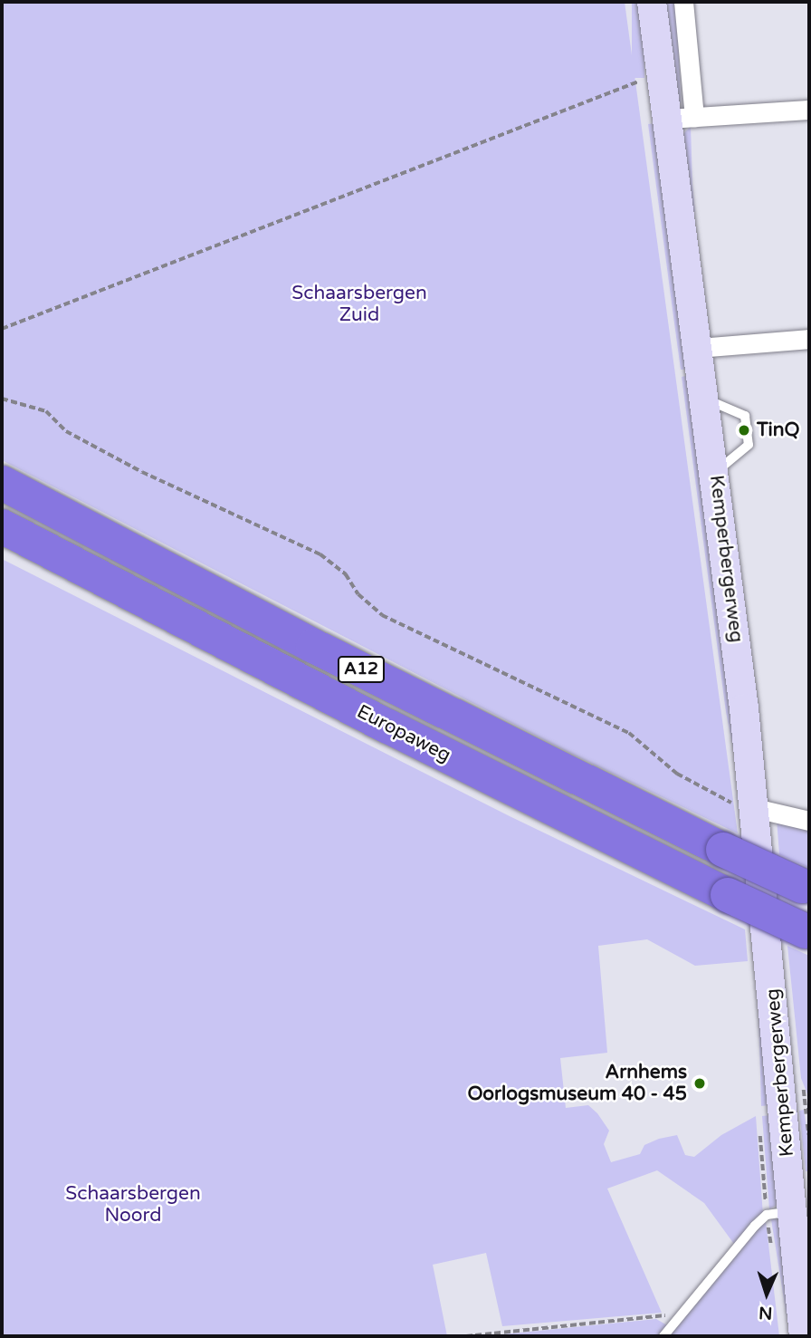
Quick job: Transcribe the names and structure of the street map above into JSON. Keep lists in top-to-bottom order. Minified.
{"streets":{"highway":["A12","Europaweg"],"main road":["Kemperbergerweg"]},"crossings":[["A12","Europaweg"]],"parks":["Schaarsbergen Zuid","Schaarsbergen Noord"],"places":["TinQ","Arnhems Oorlogsmuseum 40 - 45"],"north":"bottom"}
